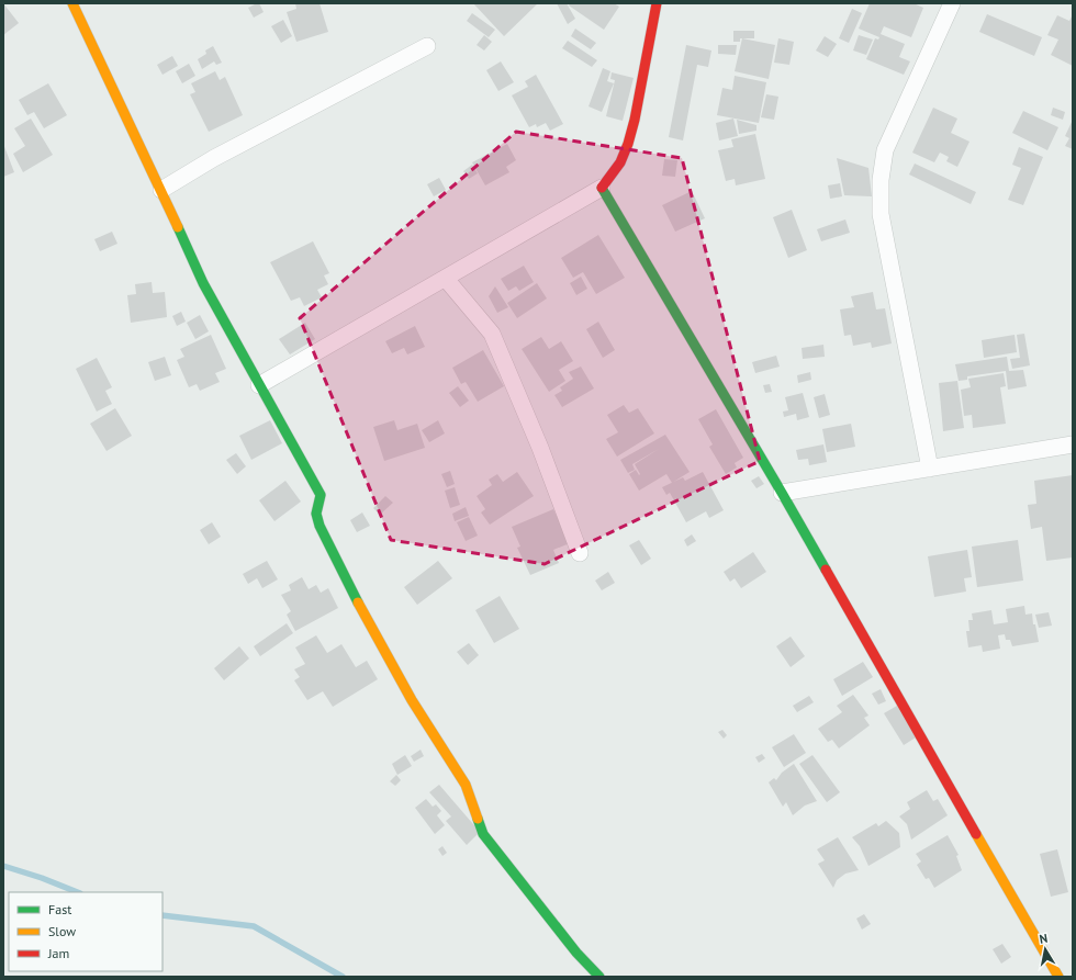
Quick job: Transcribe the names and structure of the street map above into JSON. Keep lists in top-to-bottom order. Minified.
{"legend":["Fast","Slow","Jam"],"north":"top"}
